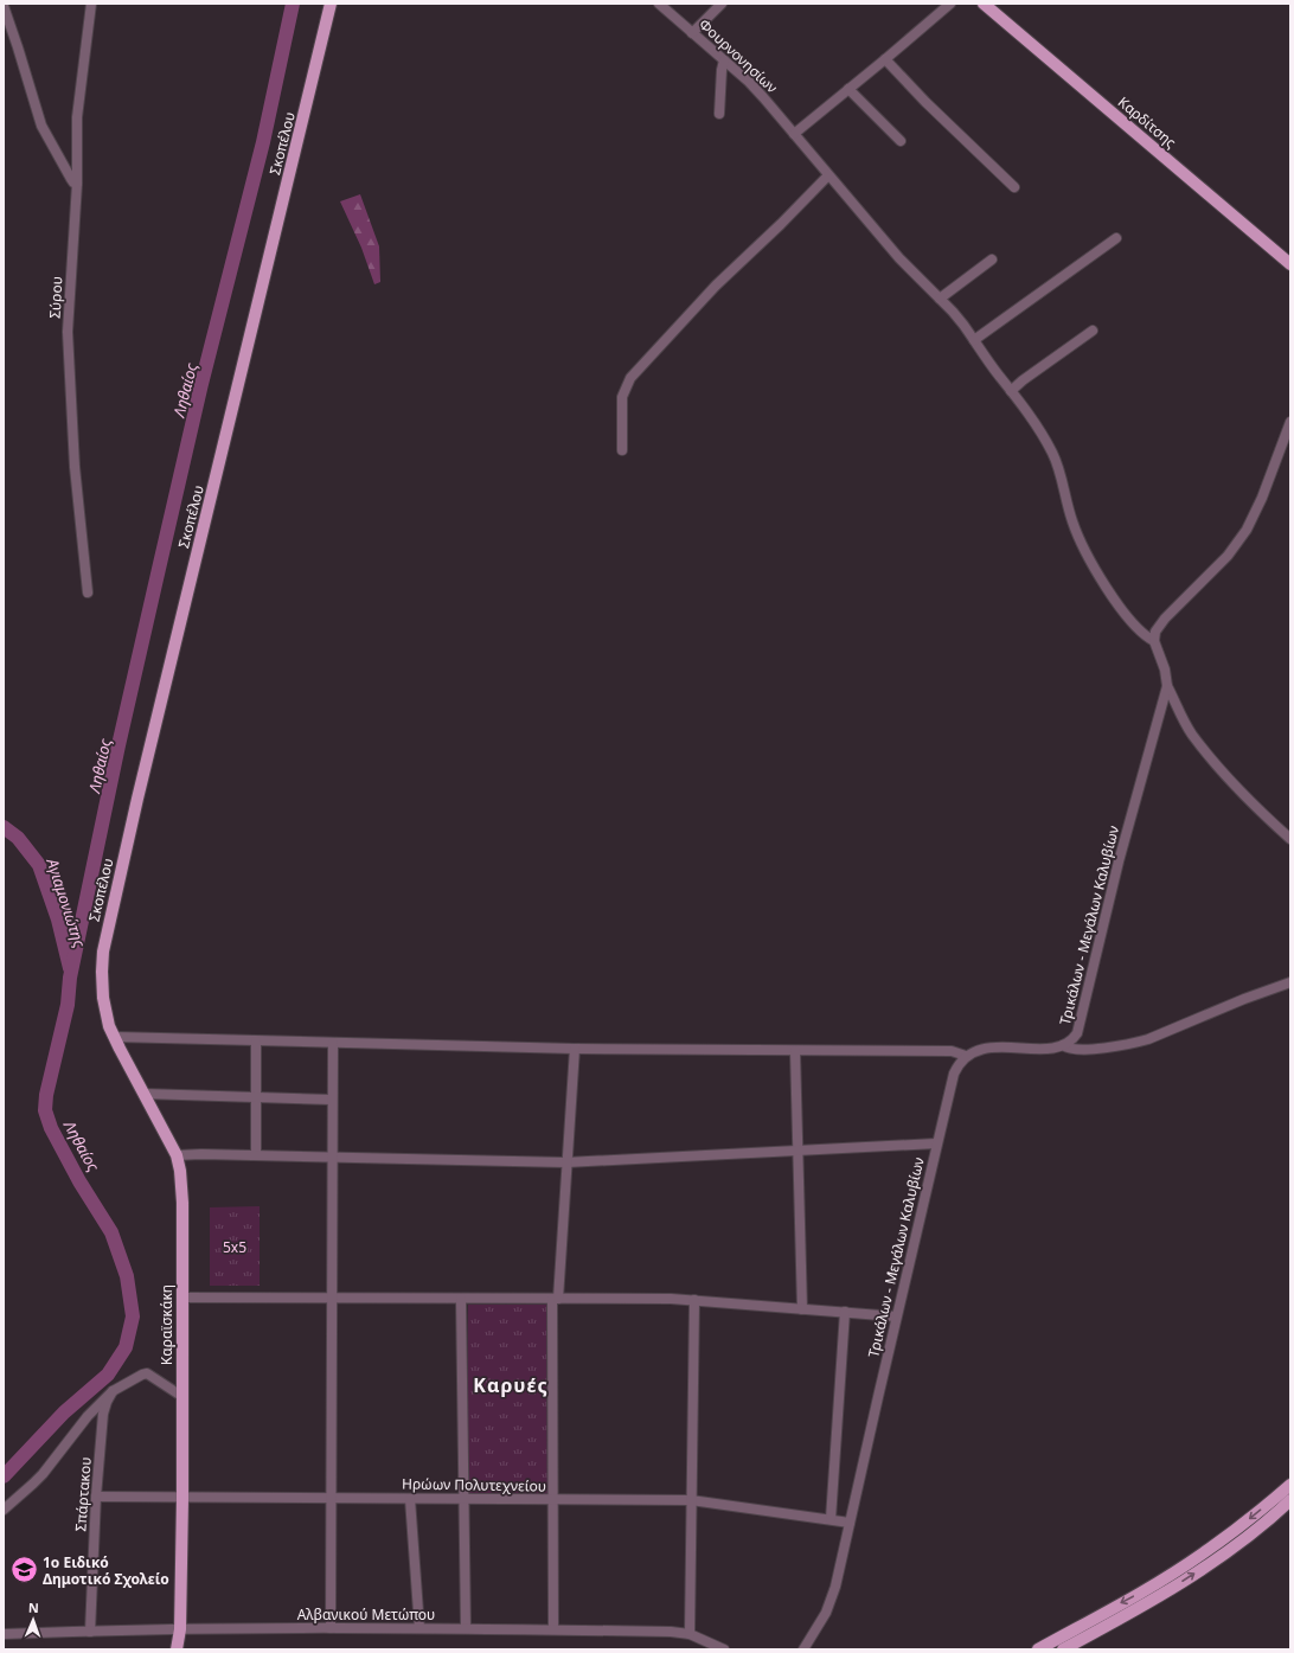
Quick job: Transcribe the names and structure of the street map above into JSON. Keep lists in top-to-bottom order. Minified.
{"streets":{"main road":["Καρδίτσης","Σκοπέλου","Καραϊσκάκη"],"street":["Φουρνονησίων","Σύρου","Τρικάλων - Μεγάλων Καλυβίων","Ηρώων Πολυτεχνείου","Σπάρτακου","Αλβανικού Μετώπου"]},"crossings":[["Φουρνονησίων","Τρικάλων - Μεγάλων Καλυβίων"],["Σκοπέλου","Καραϊσκάκη"],["Τρικάλων - Μεγάλων Καλυβίων","Ηρώων Πολυτεχνείου"],["Καραϊσκάκη","Ηρώων Πολυτεχνείου"],["Καραϊσκάκη","Αλβανικού Μετώπου"],["Ηρώων Πολυτεχνείου","Σπάρτακου"],["Σπάρτακου","Αλβανικού Μετώπου"]],"districts":["Καρυές"],"water":["Ληθαίος","Αγιαμονιώτης"],"parks":["5x5"],"places":{"school or university":["1ο Ειδικό Δημοτικό Σχολείο"]},"north":"top"}
